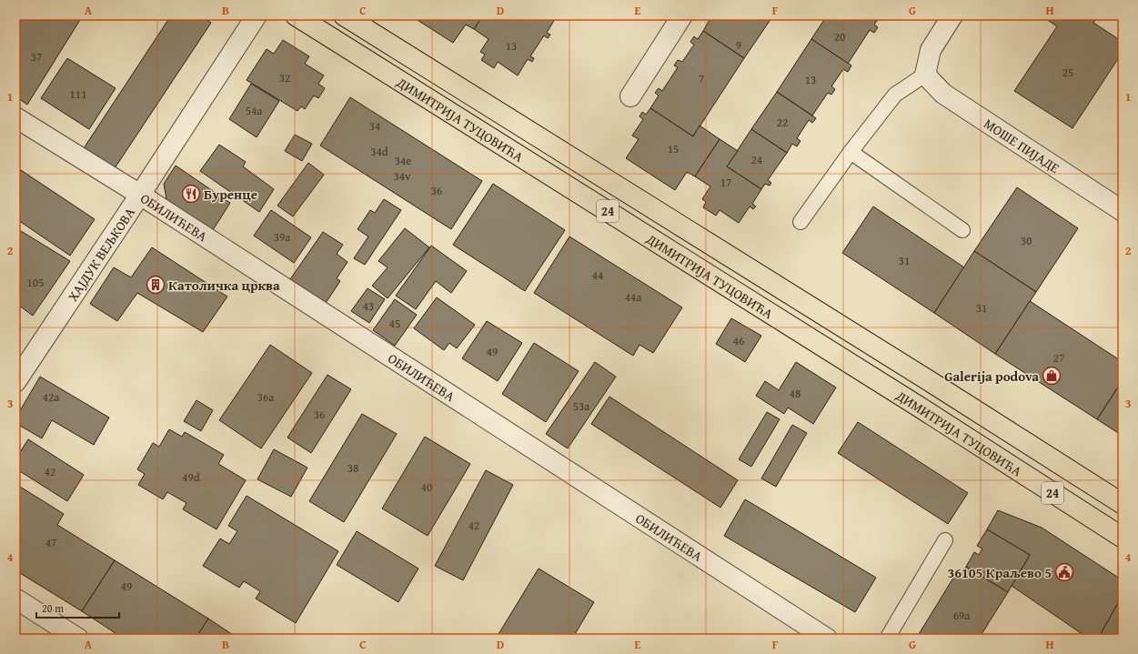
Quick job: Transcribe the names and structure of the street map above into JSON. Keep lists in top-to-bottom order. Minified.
{"streets":{"main road":["ДИМИТРИЈА ТУЦОВИЋА","24"],"street":["МОШЕ ПИЈАДЕ","ОБИЛИЋЕВА","ХАЈДУК ВЕЉКОВА"]},"crossings":[["ОБИЛИЋЕВА","ХАЈДУК ВЕЉКОВА"]],"places":{"restaurant":["Буренце"],"building":["Католичка црква"],"shop":["Galerija podova"],"public building":["36105 Краљево 5"]},"house_numbers":["20","9","13","37","25","32","7","13","111","54a","22","34","15","34d","24","34e","34v","17","36","39a","30","31","44","105","44a","43","31","45","46","49","27","48","42a","36a","53a","36","38","42","49d","40","42","47","49","69a"],"scale_bar":"20 m","grid":{"columns":["A","B","C","D","E","F","G","H"],"rows":["1","2","3","4"]}}
